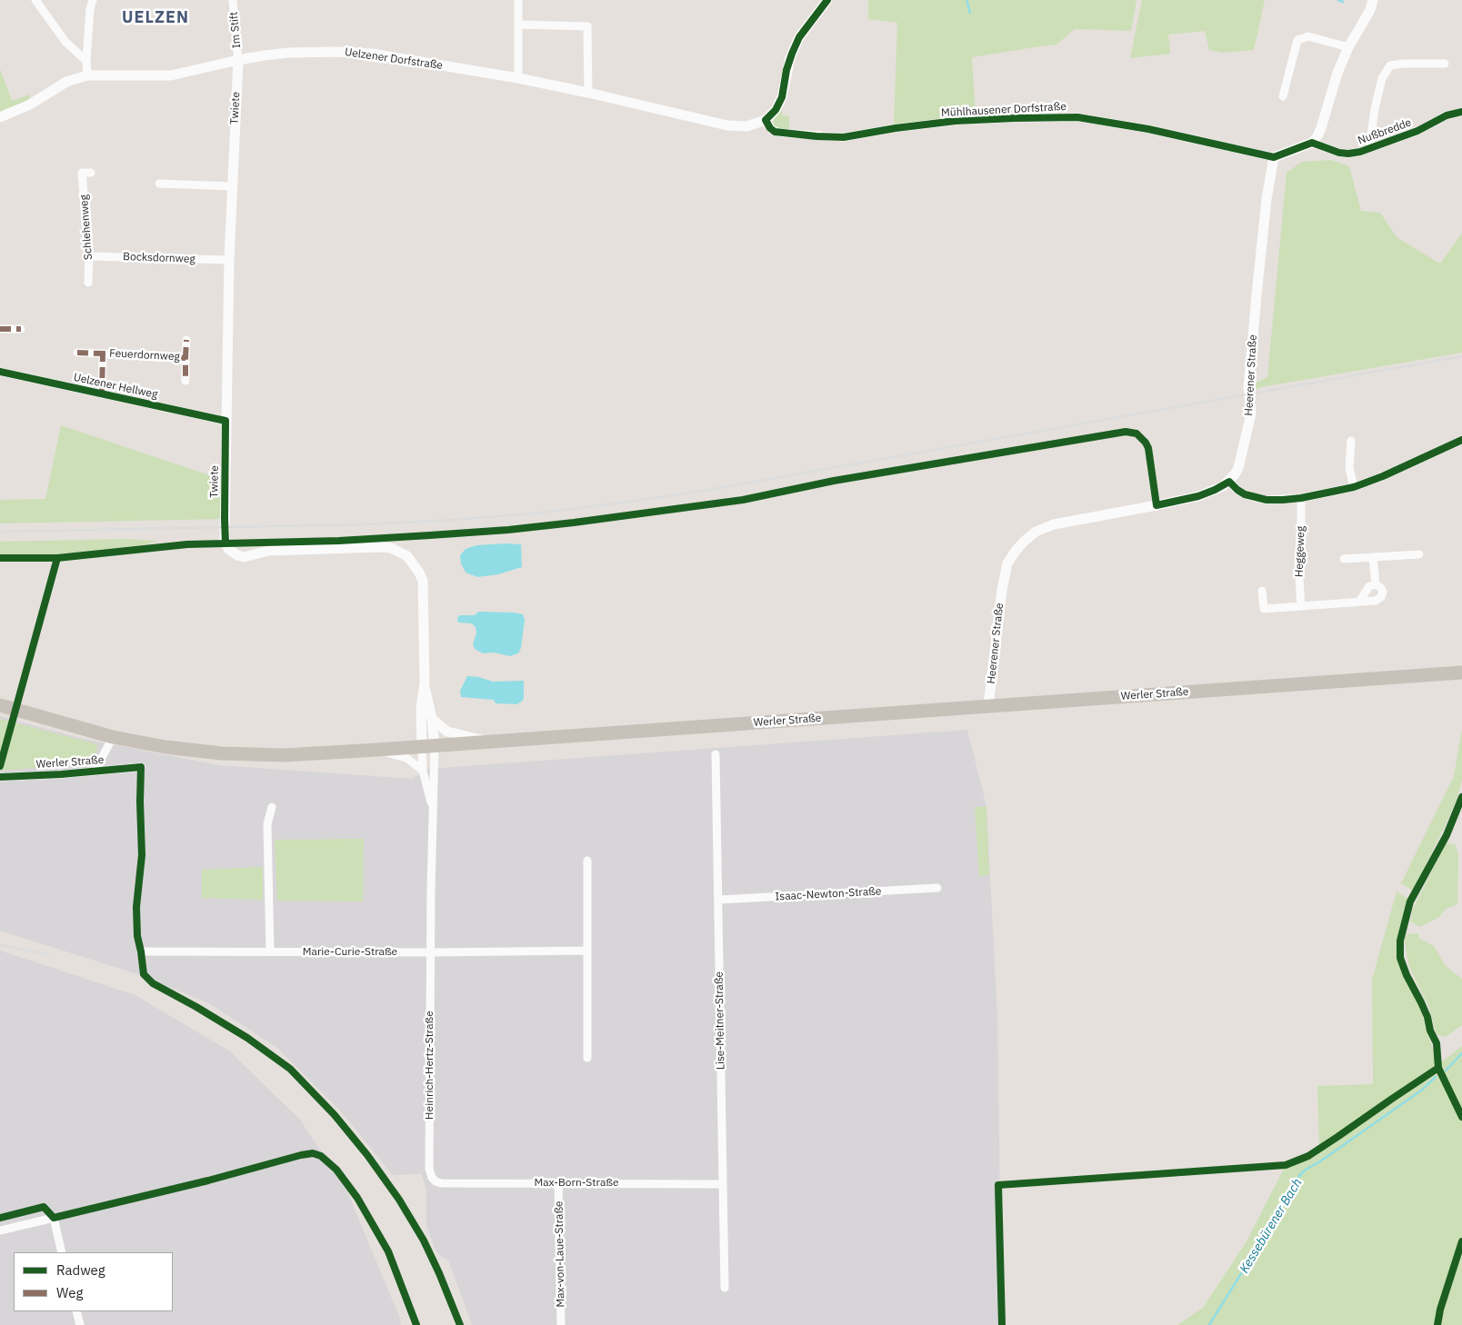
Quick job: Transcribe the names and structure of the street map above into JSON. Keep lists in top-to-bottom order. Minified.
{"streets":{"main road":["Werler Straße"],"street":["Im Stift","Uelzener Dorfstraße","Twiete","Mühlhausener Dorfstraße","Nußbredde","Schlehenweg","Bocksdornweg","Feuerdornweg","Heerener Straße","Uelzener Hellweg","Heggeweg","Isaac-Newton-Straße","Marie-Curie-Straße","Lise-Meitner-Straße","Heinrich-Hertz-Straße","Max-Born-Straße","Max-von-Laue-Straße"]},"crossings":[["Im Stift","Uelzener Dorfstraße"],["Im Stift","Twiete"],["Uelzener Dorfstraße","Twiete"],["Uelzener Dorfstraße","Mühlhausener Dorfstraße"],["Twiete","Bocksdornweg"],["Twiete","Uelzener Hellweg"],["Twiete","Werler Straße"],["Twiete","Heinrich-Hertz-Straße"],["Mühlhausener Dorfstraße","Heerener Straße"],["Schlehenweg","Bocksdornweg"],["Feuerdornweg","Uelzener Hellweg"],["Heerener Straße","Werler Straße"],["Werler Straße","Heinrich-Hertz-Straße"],["Isaac-Newton-Straße","Lise-Meitner-Straße"],["Marie-Curie-Straße","Heinrich-Hertz-Straße"],["Lise-Meitner-Straße","Max-Born-Straße"],["Heinrich-Hertz-Straße","Max-Born-Straße"],["Max-Born-Straße","Max-von-Laue-Straße"]],"districts":["UELZEN"],"water":["Kessebürener Bach"],"legend":["Radweg","Weg"]}
